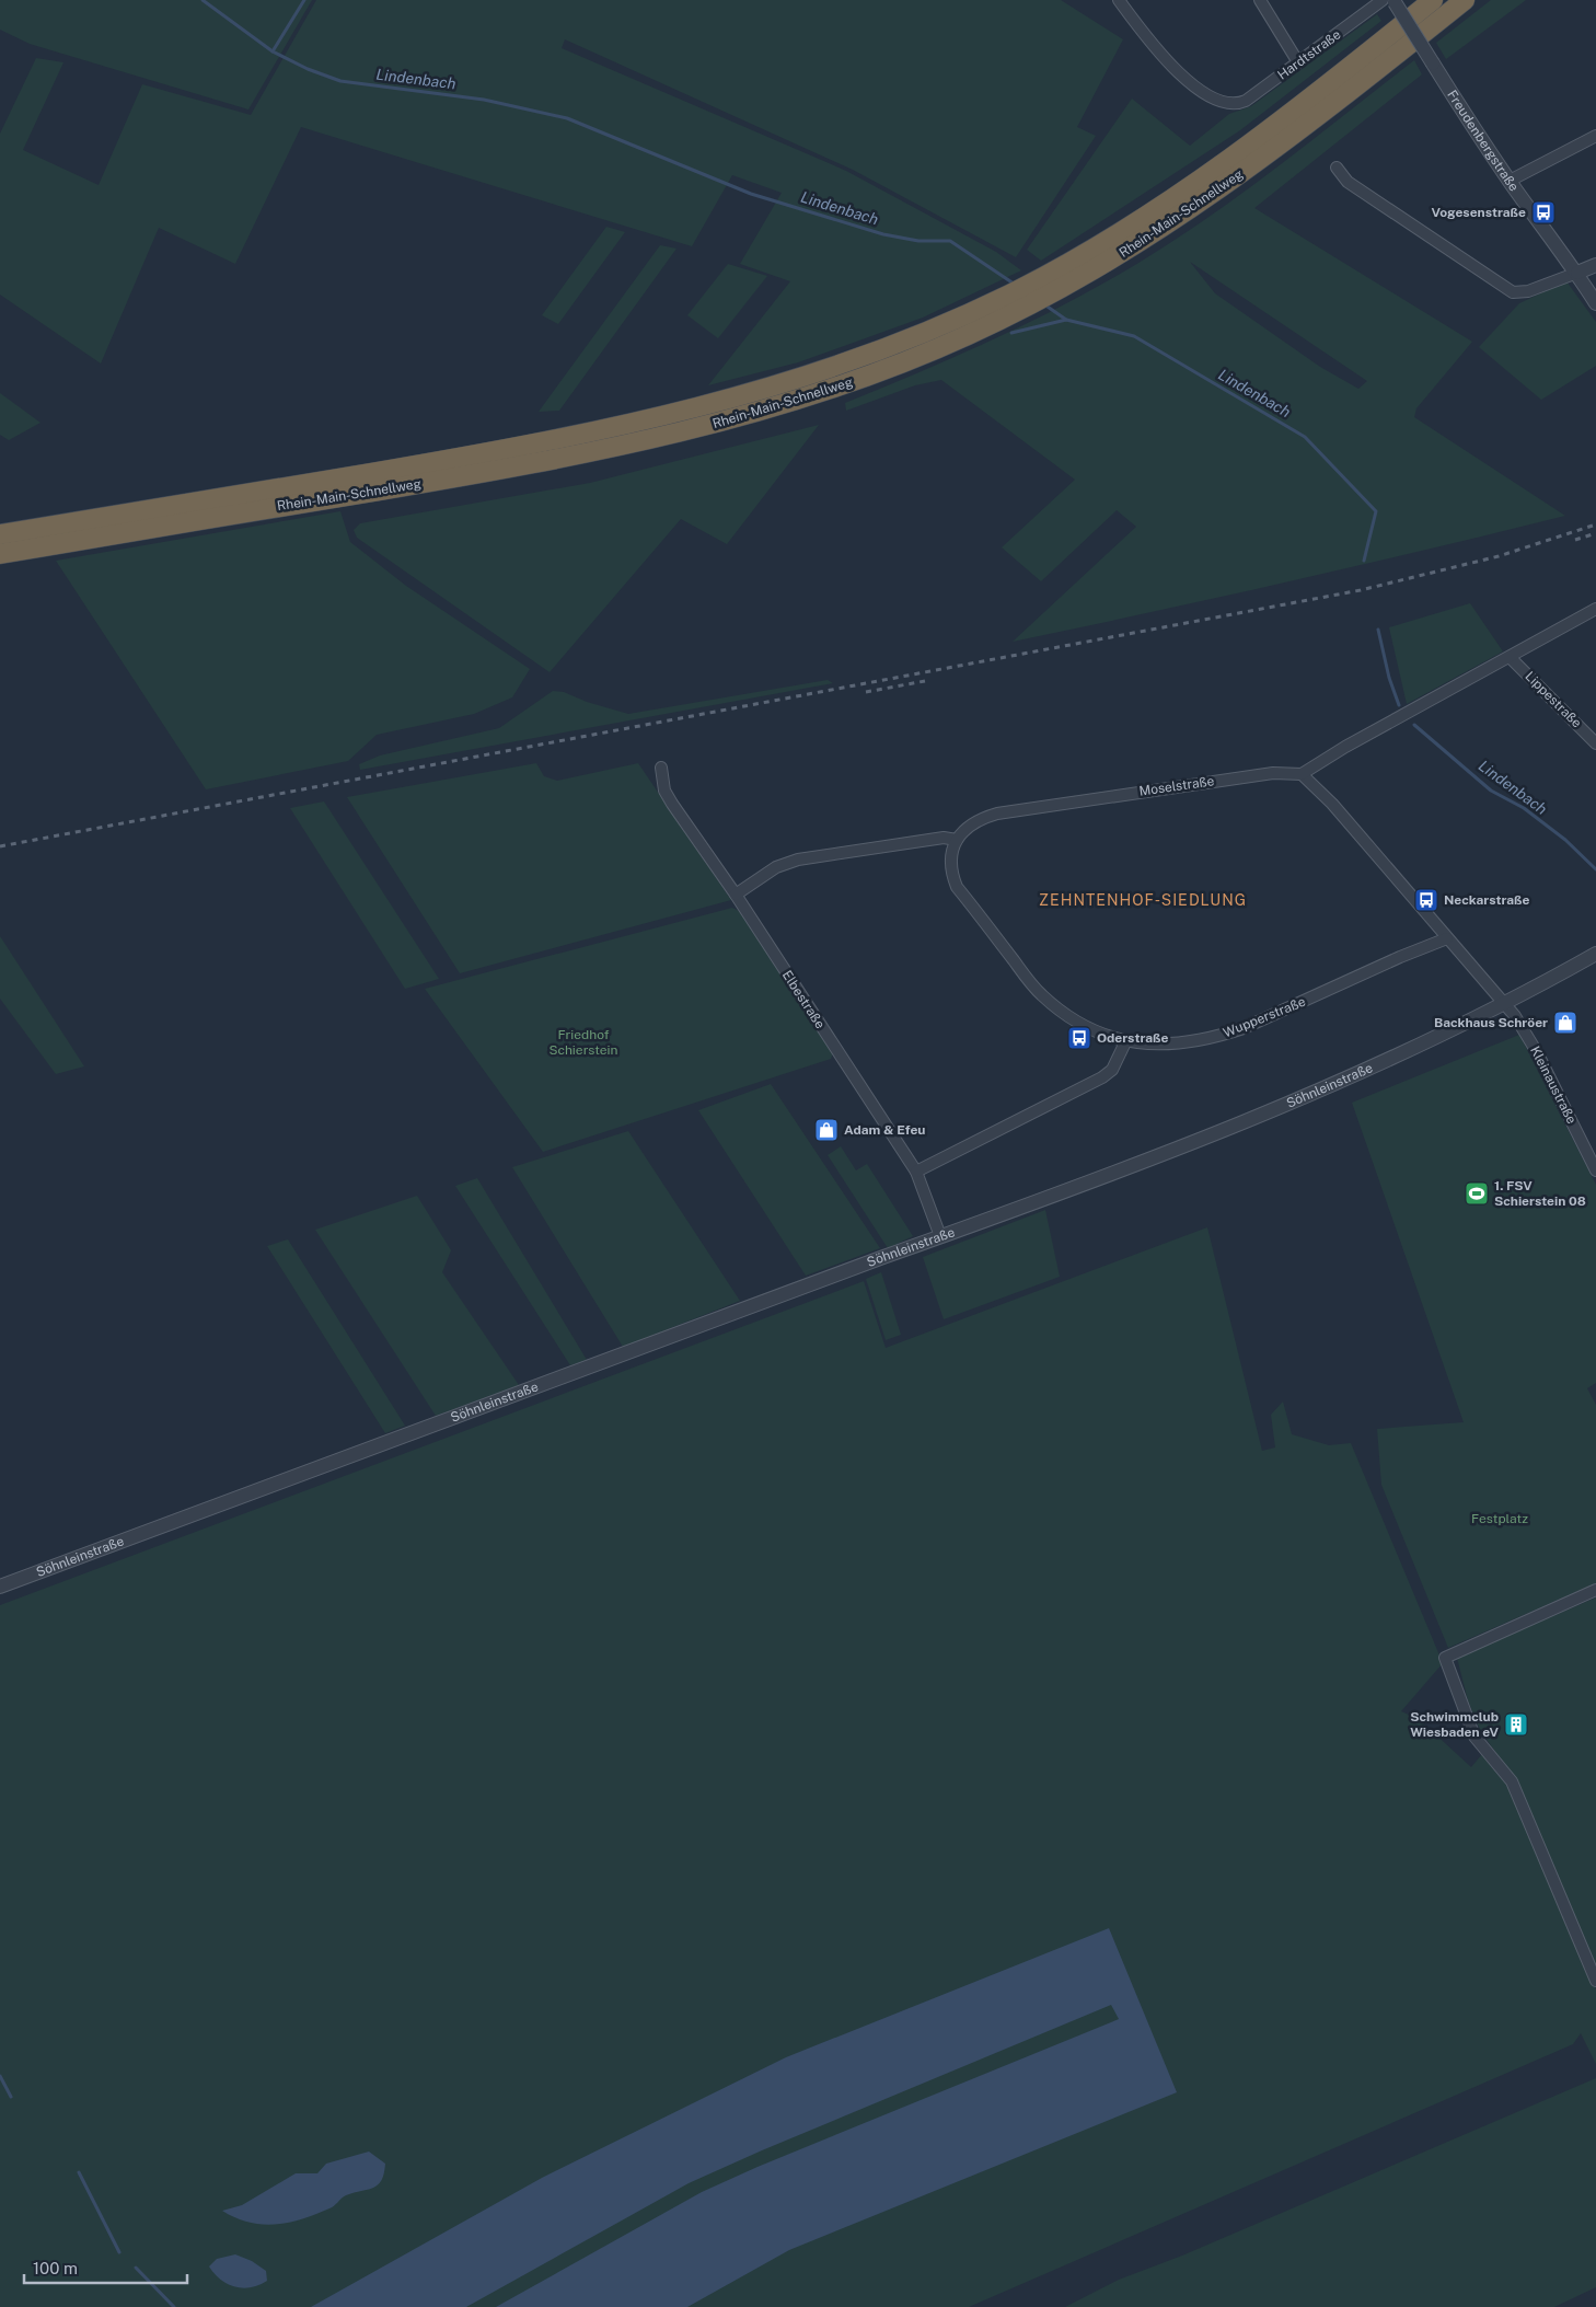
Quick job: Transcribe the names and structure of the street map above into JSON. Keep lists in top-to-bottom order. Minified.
{"streets":{"highway":["Rhein-Main-Schnellweg"],"street":["Hardtstraße","Freudenbergstraße","Lippestraße","Moselstraße","Elbestraße","Wupperstraße","Kleinaustraße","Söhnleinstraße"]},"crossings":[["Hardtstraße","Freudenbergstraße"],["Moselstraße","Wupperstraße"],["Elbestraße","Söhnleinstraße"],["Kleinaustraße","Söhnleinstraße"]],"districts":["ZEHNTENHOF-SIEDLUNG"],"water":["Lindenbach"],"parks":["Friedhof Schierstein","Festplatz"],"places":{"bus stop":["Vogesenstraße","Neckarstraße","Oderstraße"],"shop":["Backhaus Schröer","Adam & Efeu"],"sports":["1. FSV Schierstein 08"],"building":["Schwimmclub Wiesbaden eV"]},"scale_bar":"100 m"}
